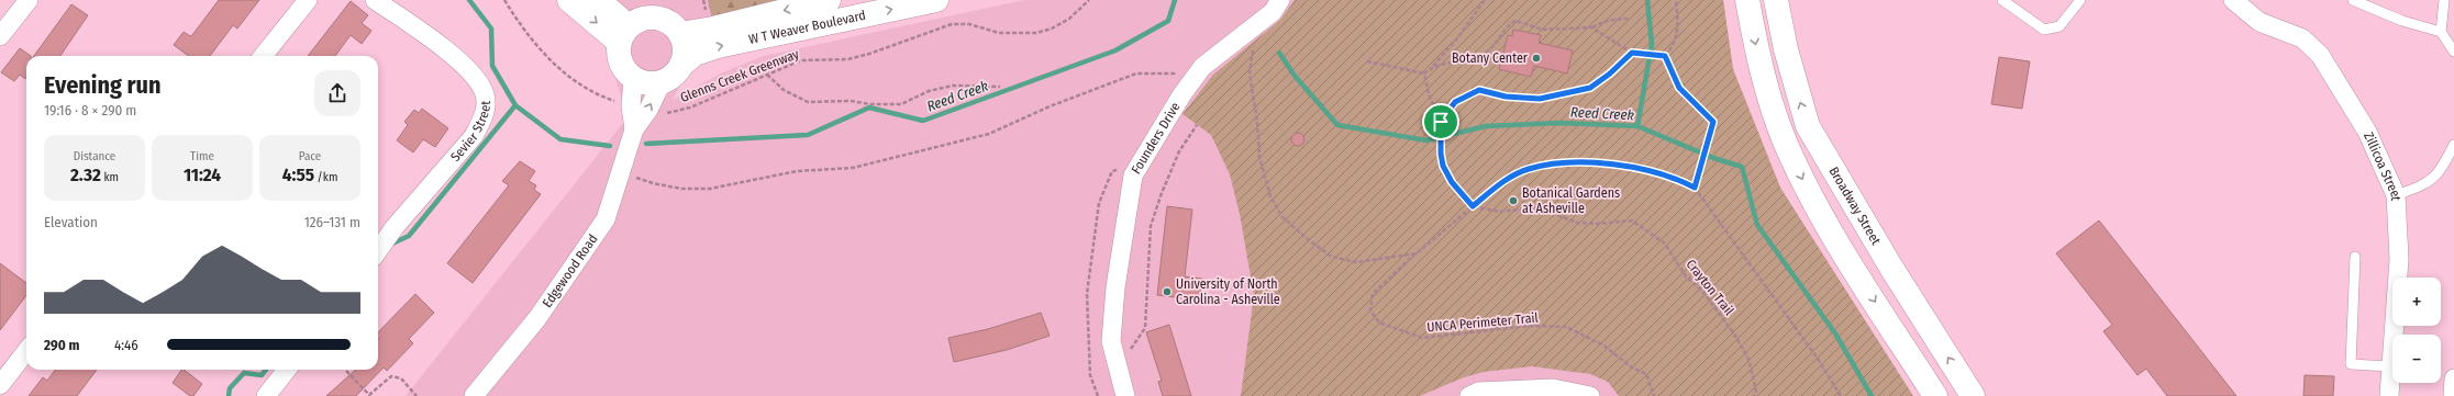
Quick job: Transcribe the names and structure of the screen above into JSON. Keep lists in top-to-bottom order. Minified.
{"streets":{"main road":["W T Weaver Boulevard","Broadway Street"],"street":["Sevier Street","Founders Drive","Zillicoa Street","Edgewood Road"],"path":["Glenns Creek Greenway","Crayton Trail","UNCA Perimeter Trail"]},"crossings":[["W T Weaver Boulevard","Edgewood Road"],["Glenns Creek Greenway","Edgewood Road"],["Crayton Trail","UNCA Perimeter Trail"]],"water":["Reed Creek"],"places":["Botany Center","Botanical Gardens at Asheville","University of North Carolina - Asheville"],"page":{"heading":["Evening run","19:16 · 8 × 290 m"],"stats":[["Distance","2.32 km"],["Time","11:24"],["Pace","4:55 /km"]],"chart":["Elevation","126–131 m"],"map_buttons":["+","−"],"list":[{"name":"290 m","note":"4:46"}]}}
